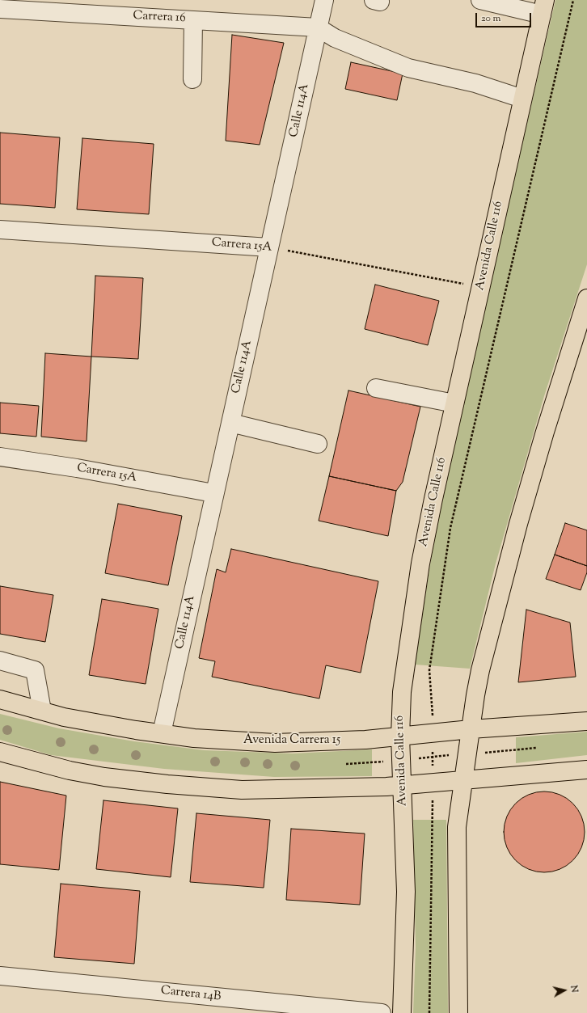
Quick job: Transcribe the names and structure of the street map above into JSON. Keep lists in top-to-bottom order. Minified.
{"streets":{"main road":["Avenida Calle 116","Avenida Carrera 15"],"street":["Carrera 16","Calle 114A","Carrera 15A","Carrera 14B"]},"crossings":[["Carrera 16","Calle 114A"],["Calle 114A","Carrera 15A"],["Calle 114A","Avenida Carrera 15"],["Carrera 15A","Avenida Calle 116"],["Avenida Calle 116","Avenida Carrera 15"]],"scale_bar":"20 m","north":"right"}
